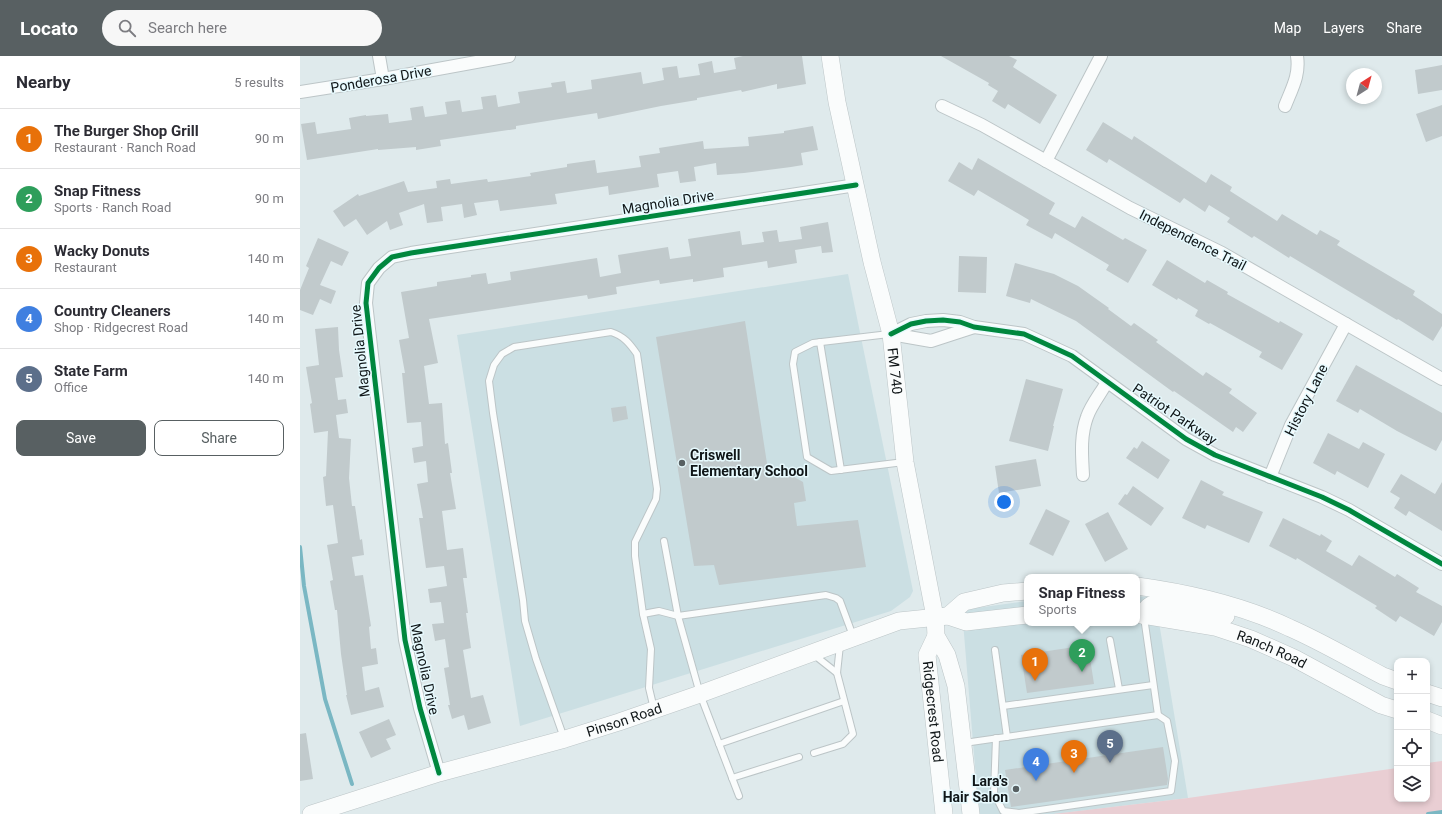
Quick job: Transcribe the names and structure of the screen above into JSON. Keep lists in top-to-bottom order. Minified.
{"streets":{"main road":["FM 740","Ranch Road","Ridgecrest Road","Pinson Road"],"street":["Ponderosa Drive","Magnolia Drive","Independence Trail","History Lane","Patriot Parkway"]},"crossings":[["Magnolia Drive","FM 740"],["Magnolia Drive","Pinson Road"],["Independence Trail","History Lane"],["FM 740","Patriot Parkway"],["FM 740","Ridgecrest Road"],["FM 740","Pinson Road"],["History Lane","Patriot Parkway"],["Ridgecrest Road","Pinson Road"]],"places":["Criswell Elementary School","Lara's Hair Salon"],"north":"top right","page":{"header":"Locato","search":"Search here","nav":["Map","Layers","Share"],"heading":["Nearby","5 results"],"list":[{"mark":"1","name":"The Burger Shop Grill","note":"Restaurant · Ranch Road","value":"90 m"},{"mark":"2","name":"Snap Fitness","note":"Sports · Ranch Road","value":"90 m"},{"mark":"3","name":"Wacky Donuts","note":"Restaurant","value":"140 m"},{"mark":"4","name":"Country Cleaners","note":"Shop · Ridgecrest Road","value":"140 m"},{"mark":"5","name":"State Farm","note":"Office","value":"140 m"}],"buttons":["Save","Share"],"popup":["Snap Fitness","Sports"],"pins":["2","1","5","3","4"],"map_buttons":["+","−"]}}
